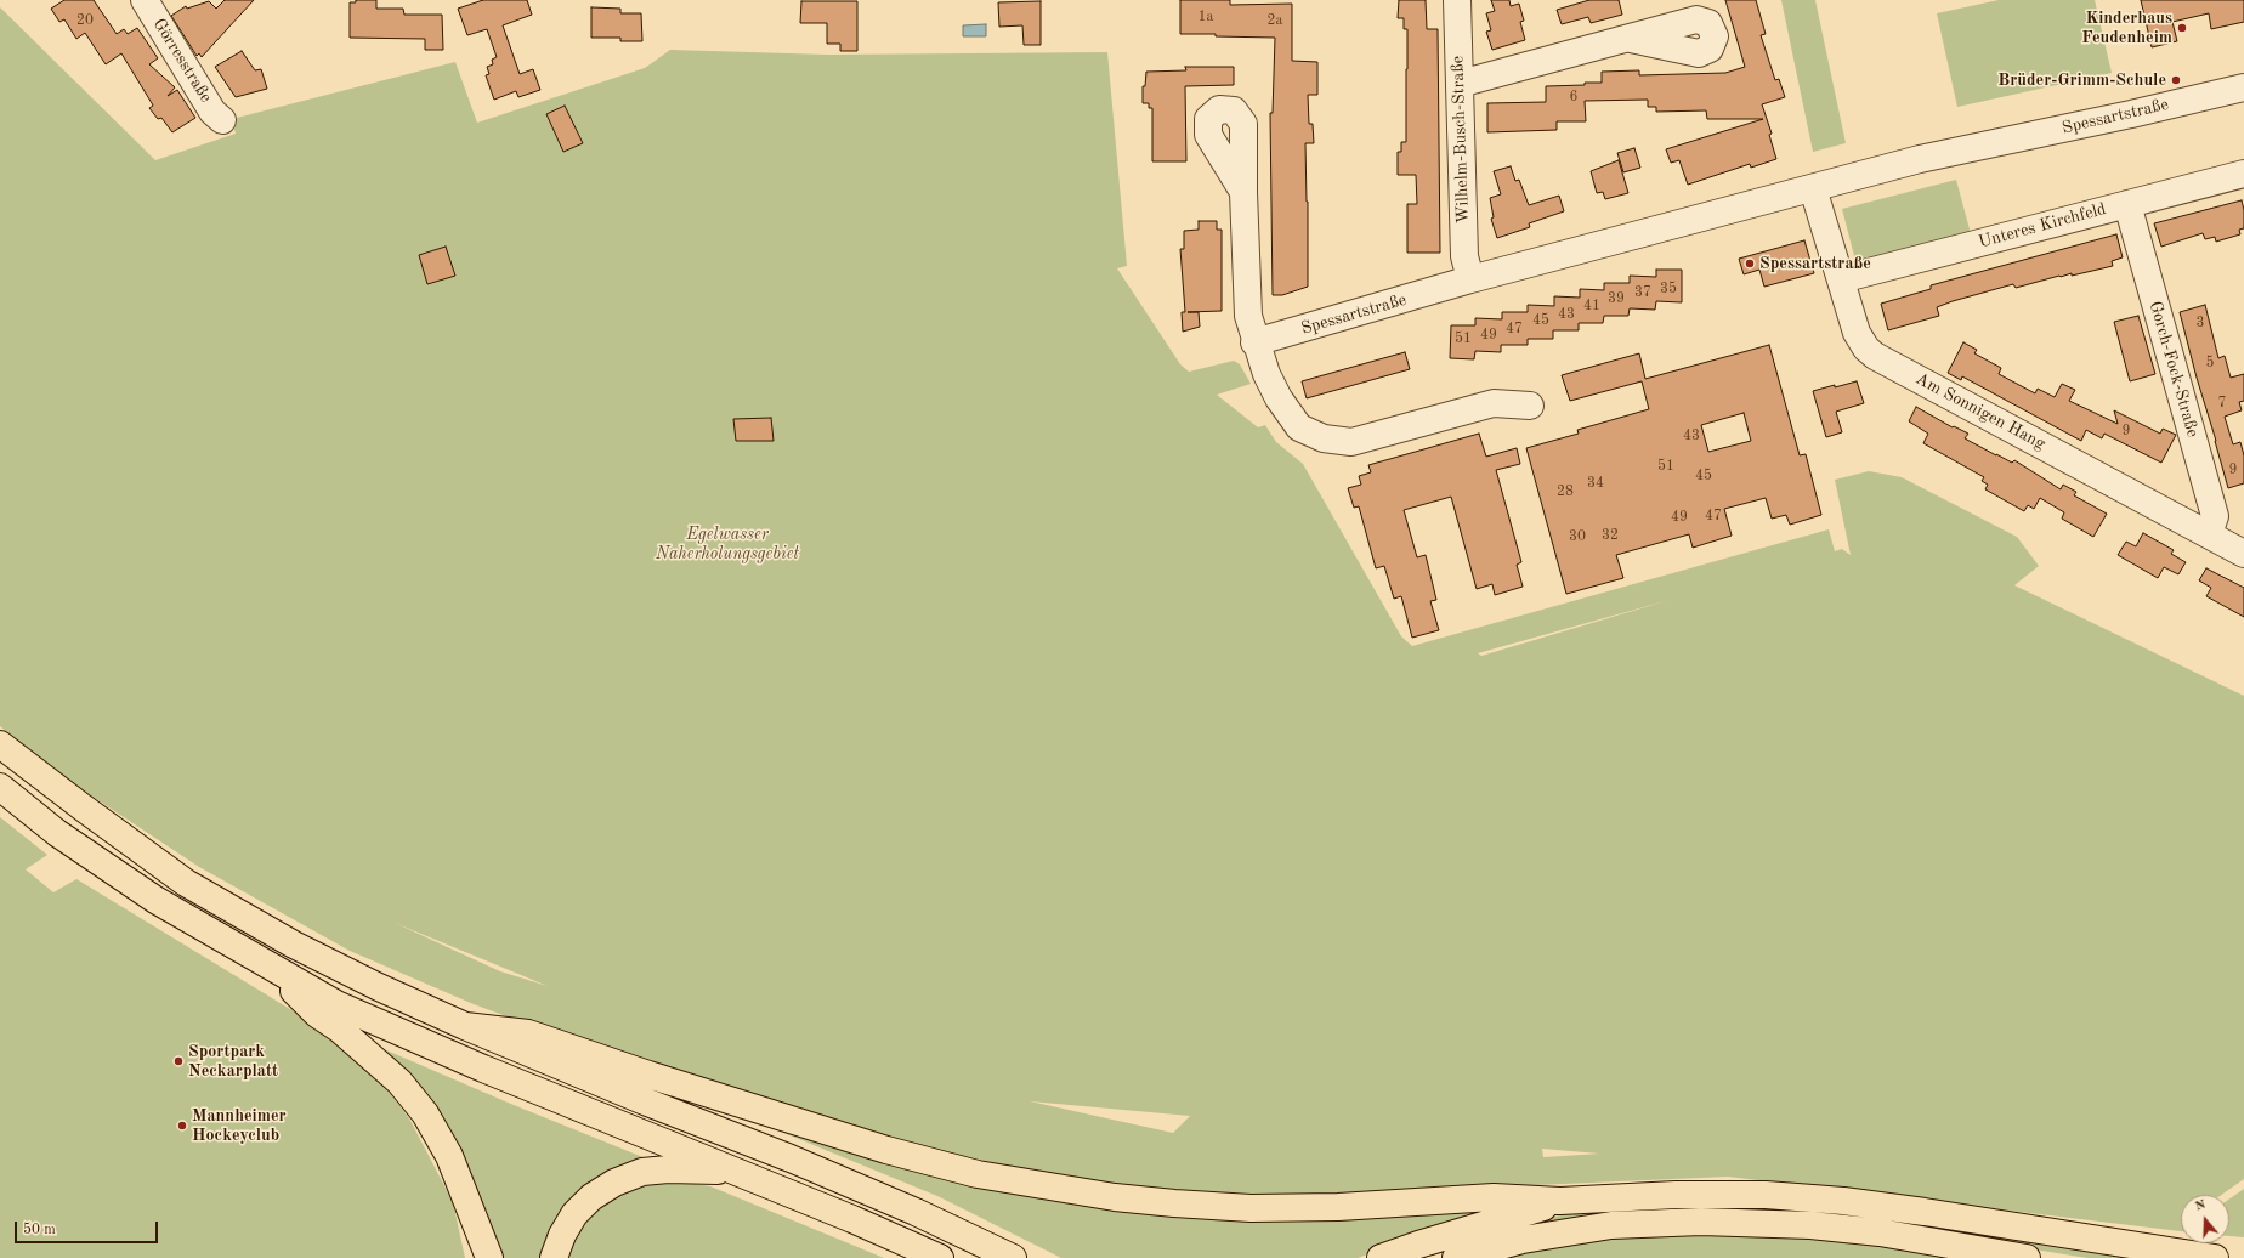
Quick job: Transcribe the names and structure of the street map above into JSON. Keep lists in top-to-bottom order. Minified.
{"streets":{"street":["Görresstraße","Spessartstraße","Wilhelm-Busch-Straße","Unteres Kirchfeld","Gorch-Fock-Straße","Am Sonnigen Hang"]},"crossings":[["Spessartstraße","Wilhelm-Busch-Straße"],["Spessartstraße","Am Sonnigen Hang"],["Unteres Kirchfeld","Gorch-Fock-Straße"],["Unteres Kirchfeld","Am Sonnigen Hang"],["Gorch-Fock-Straße","Am Sonnigen Hang"]],"parks":["Egelwasser Naherholungsgebiet"],"places":["Kinderhaus Feudenheim","Brüder-Grimm-Schule","Spessartstraße","Sportpark Neckarplatt","Mannheimer Hockeyclub"],"house_numbers":["1a","20","2a","6","35","37","39","41","43","45","3","47","49","51","5","7","9","43","51","9","45","34","28","47","49","32","30"],"scale_bar":"50 m","north":"top"}
